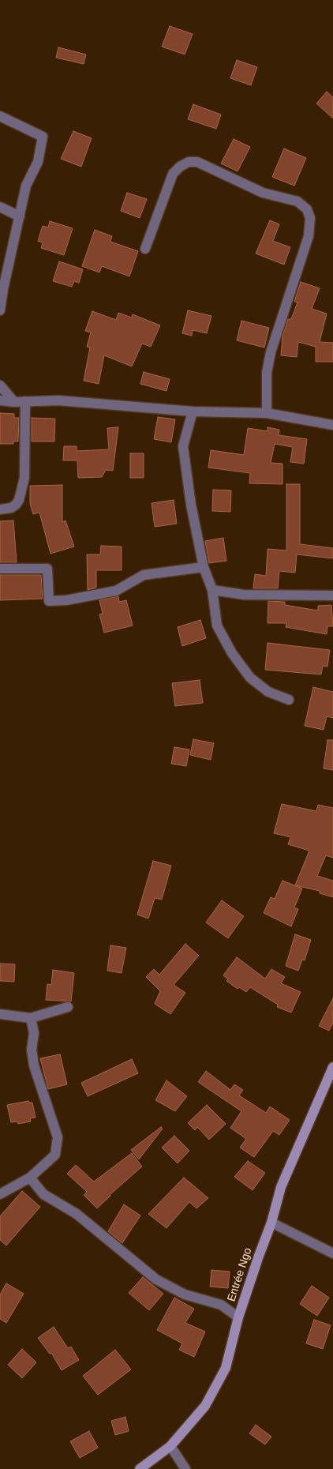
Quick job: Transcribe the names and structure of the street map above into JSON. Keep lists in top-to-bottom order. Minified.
{"streets":{"street":["Entrée Ngo"]}}
